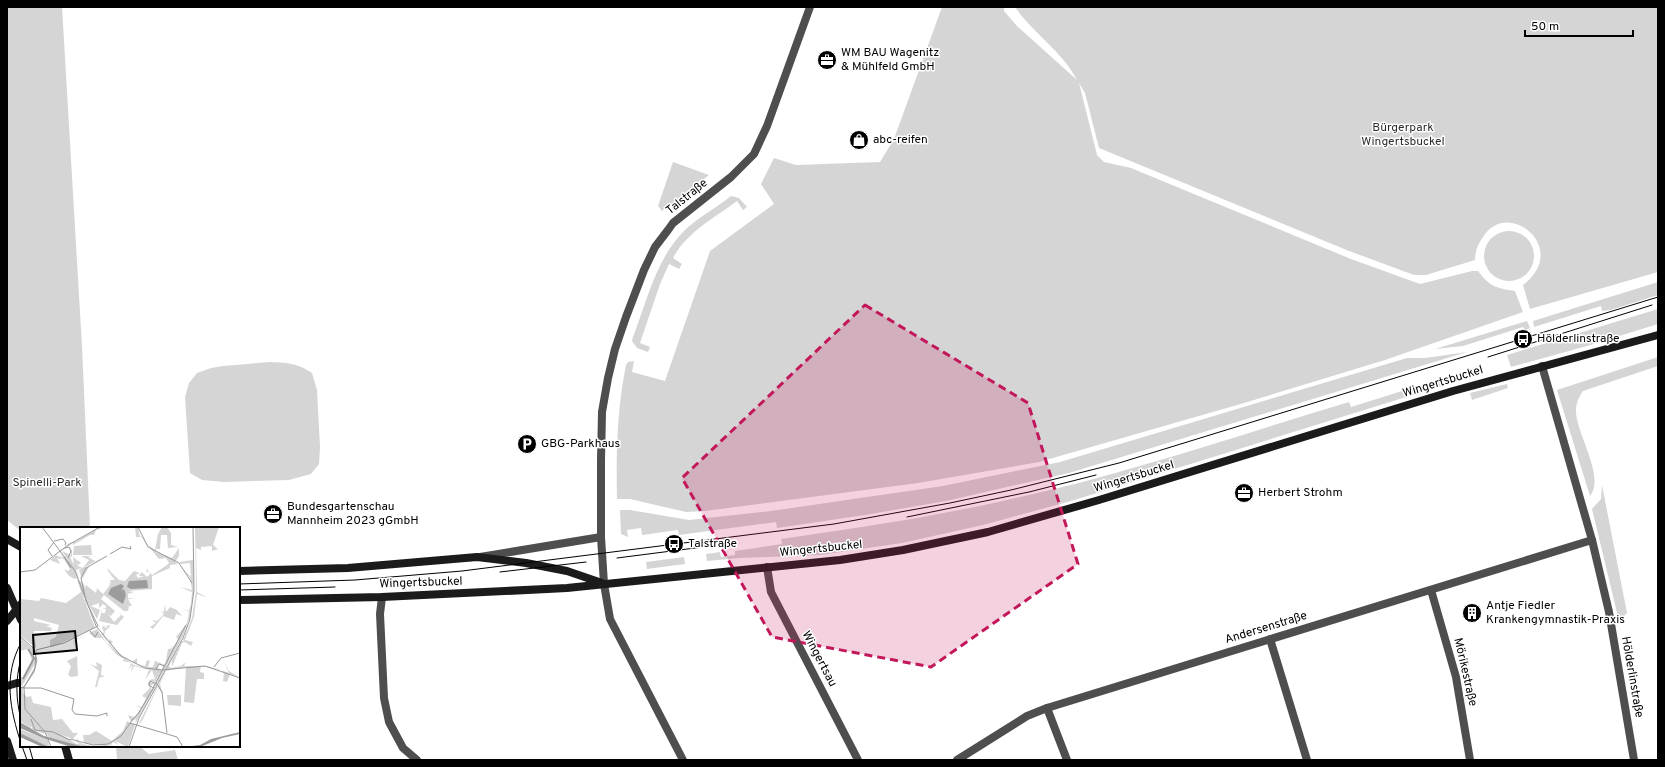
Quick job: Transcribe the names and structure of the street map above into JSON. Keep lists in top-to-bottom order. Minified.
{"streets":{"street":["Talstraße","Wingertsbuckel","Andersenstraße","Wingertsau","Mörikestraße","Hölderlinstraße"]},"crossings":[["Talstraße","Wingertsbuckel"],["Wingertsbuckel","Wingertsau"],["Wingertsbuckel","Hölderlinstraße"],["Andersenstraße","Mörikestraße"],["Andersenstraße","Hölderlinstraße"]],"parks":["Bürgerpark Wingertsbuckel","Spinelli-Park"],"places":{"office":["WM BAU Wagenitz & Mühlfeld GmbH","Herbert Strohm","Bundesgartenschau Mannheim 2023 gGmbH"],"shop":["abc-reifen"],"bus stop":["Hölderlinstraße","Talstraße"],"parking":["GBG-Parkhaus"],"building":["Antje Fiedler Krankengymnastik-Praxis"]},"scale_bar":"50 m"}
